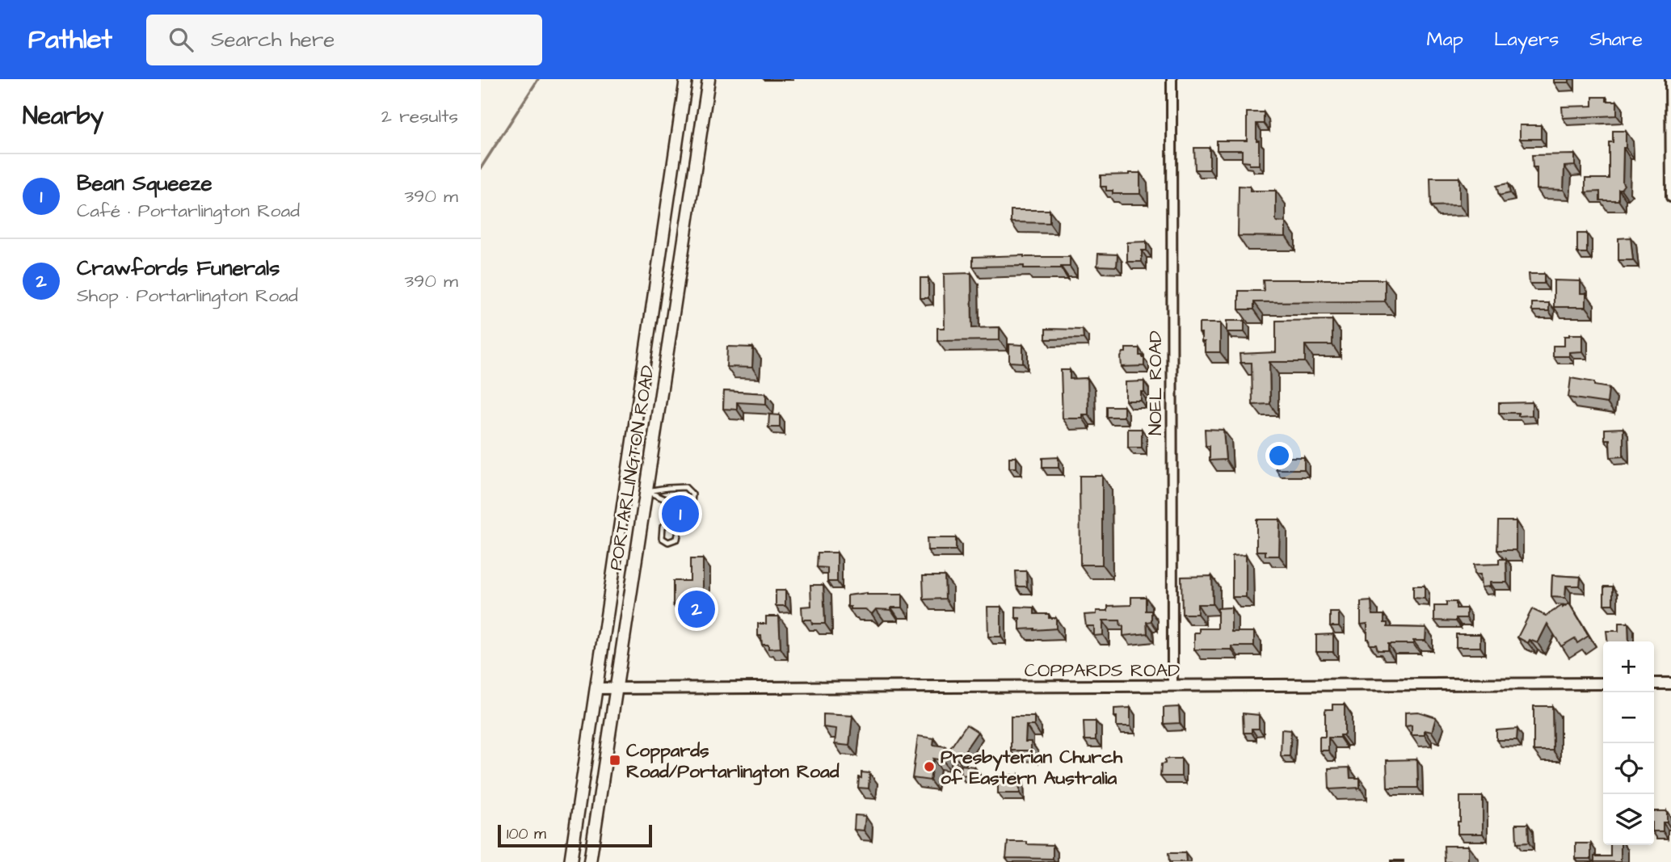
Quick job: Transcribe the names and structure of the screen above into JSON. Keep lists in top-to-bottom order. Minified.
{"streets":{"main road":["PORTARLINGTON ROAD"],"street":["NOEL ROAD","COPPARDS ROAD"]},"crossings":[["NOEL ROAD","COPPARDS ROAD"],["PORTARLINGTON ROAD","COPPARDS ROAD"]],"places":{"transit":["Coppards Road/Portarlington Road"],"other":["Presbyterian Church of Eastern Australia"]},"scale_bar":"100 m","page":{"header":"Pathlet","search":"Search here","nav":["Map","Layers","Share"],"heading":["Nearby","2 results"],"list":[{"mark":"1","name":"Bean Squeeze","note":"Café · Portarlington Road","value":"390 m"},{"mark":"2","name":"Crawfords Funerals","note":"Shop · Portarlington Road","value":"390 m"}],"pins":["1","2"],"map_buttons":["+","−"],"scale":"100 m"}}
